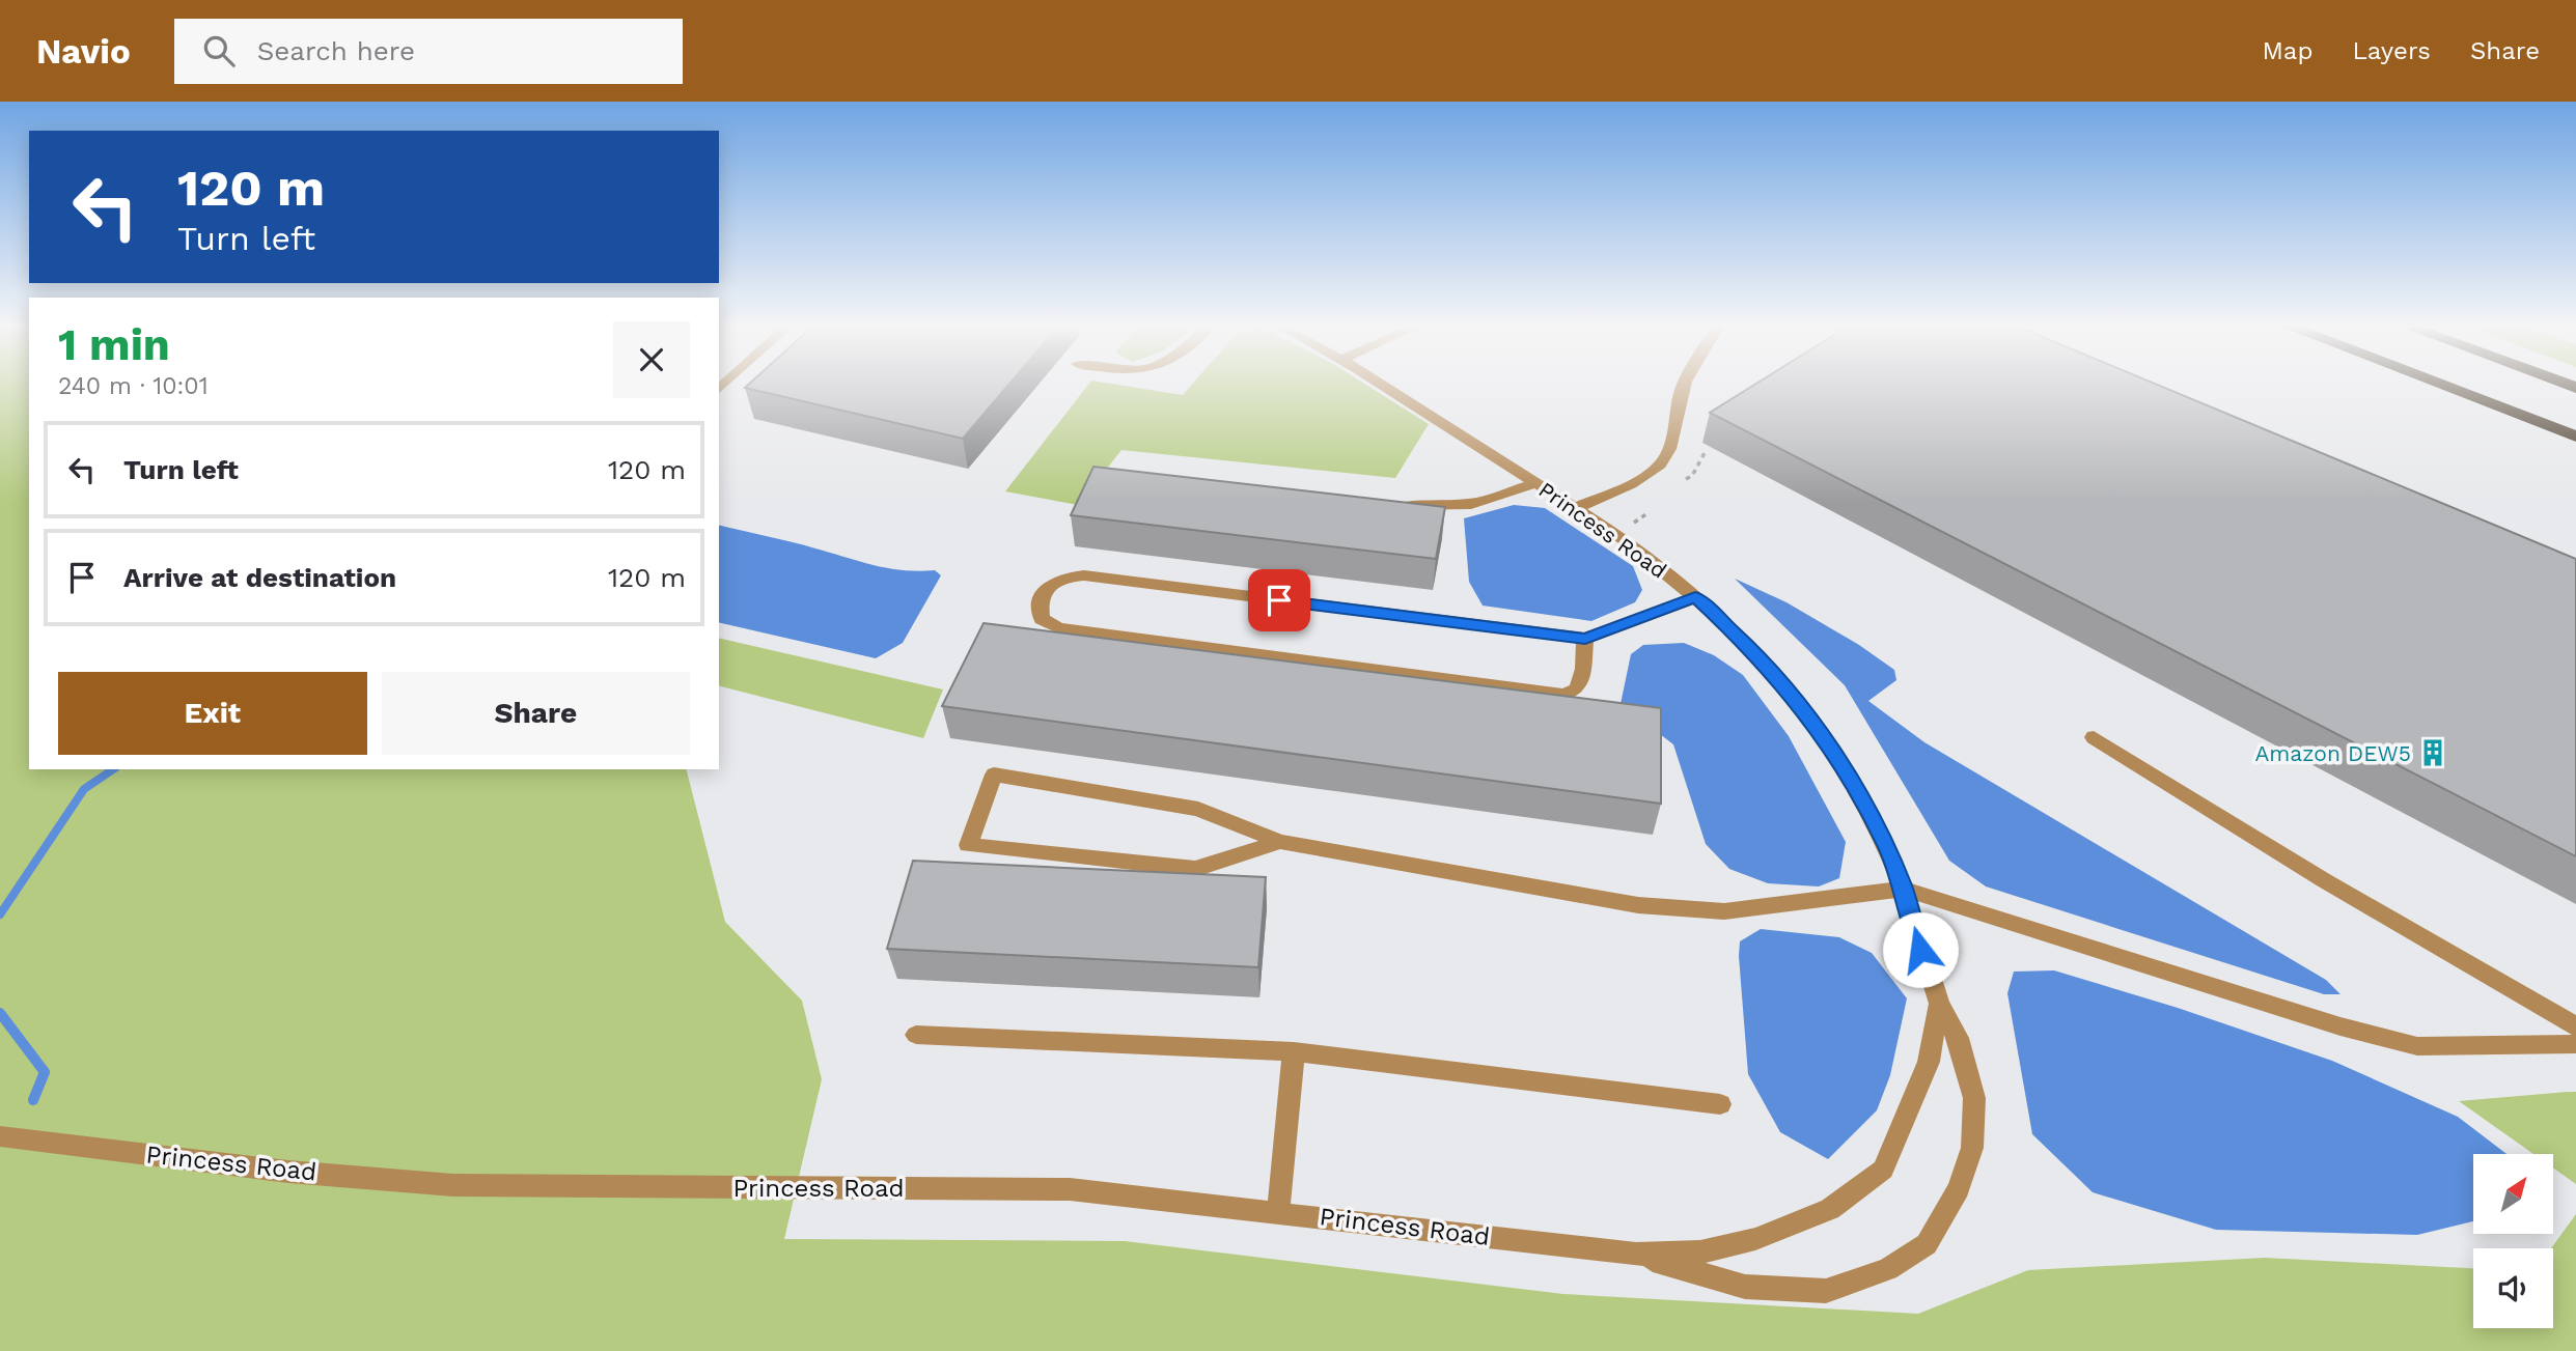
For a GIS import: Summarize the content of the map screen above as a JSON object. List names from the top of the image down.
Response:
{
  "streets": {
    "street": ["Princess Road"]
  },
  "places": {
    "building": ["Amazon DEW5"]
  },
  "north": "top right",
  "page": {
    "header": "Navio",
    "search": "Search here",
    "nav": ["Map", "Layers", "Share"],
    "turn": ["120 m", "Turn left"],
    "heading": ["1 min", "240 m · 10:01"],
    "list": [
      {
        "name": "Turn left",
        "value": "120 m"
      },
      {
        "name": "Arrive at destination",
        "value": "120 m"
      }
    ],
    "buttons": ["Exit", "Share"]
  }
}
